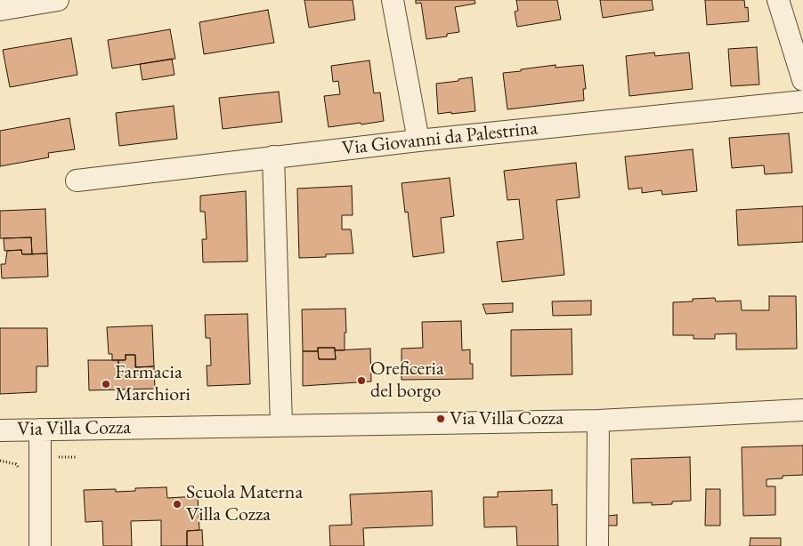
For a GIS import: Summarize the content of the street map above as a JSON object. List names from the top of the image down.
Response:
{
  "streets": {
    "street": ["Via Giovanni da Palestrina", "Via Villa Cozza"]
  },
  "places": [
    "Oreficeria del borgo",
    "Farmacia Marchiori",
    "Via Villa Cozza",
    "Scuola Materna Villa Cozza"
  ]
}
